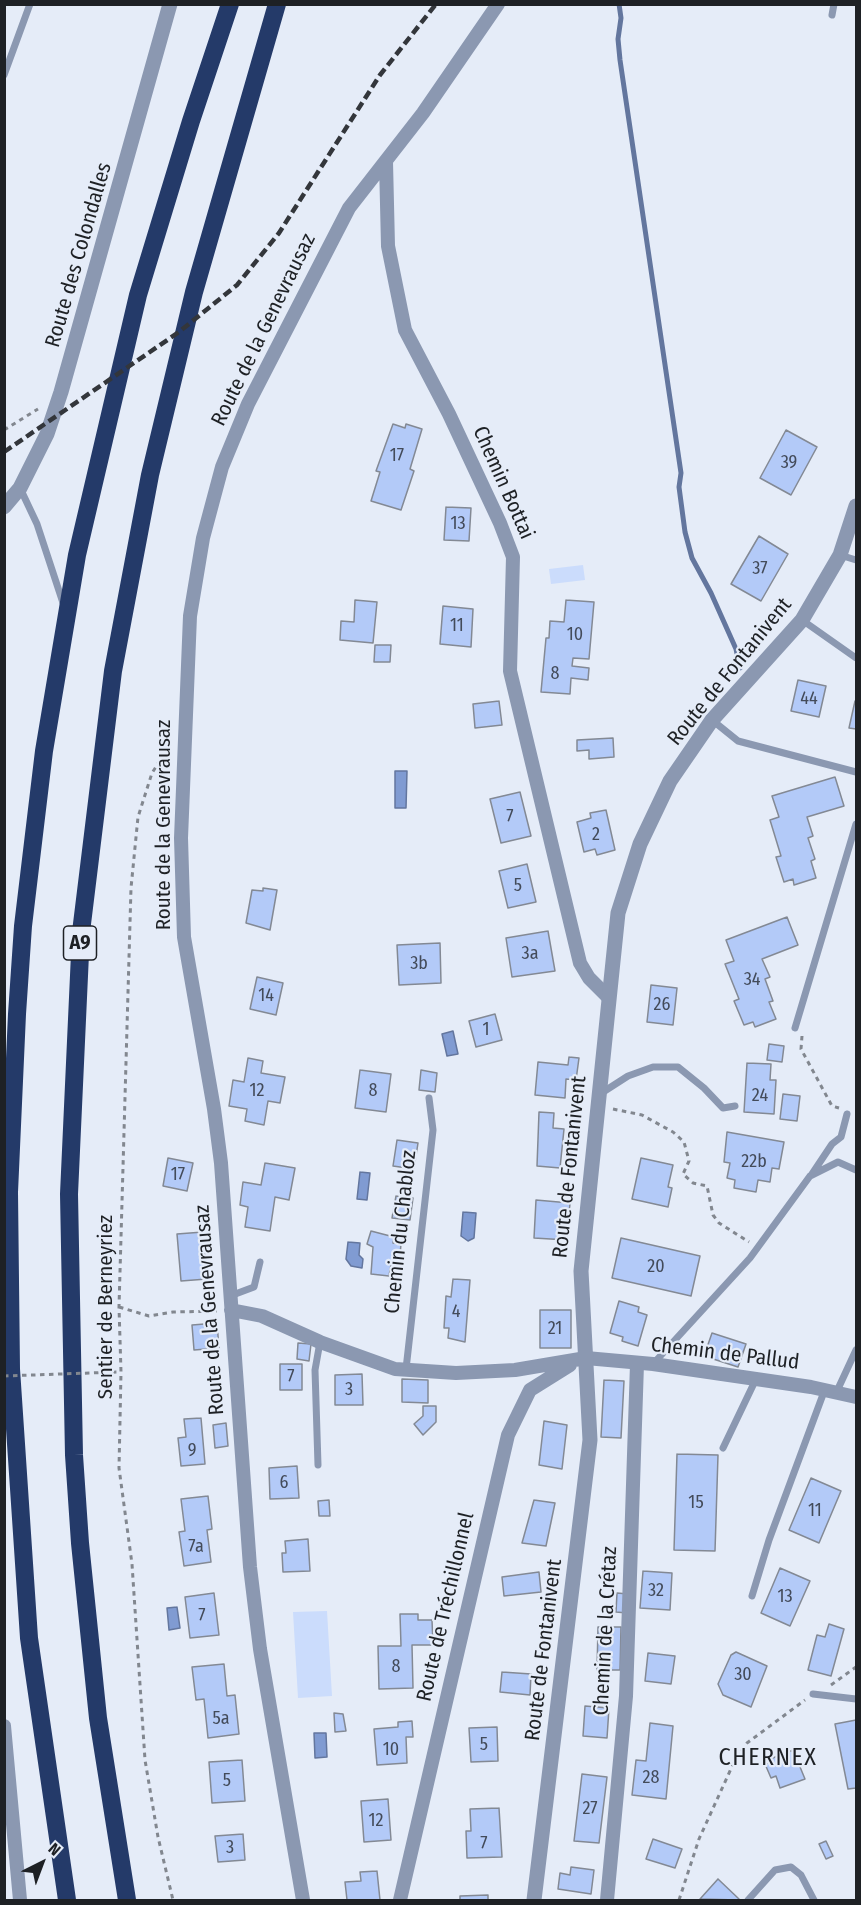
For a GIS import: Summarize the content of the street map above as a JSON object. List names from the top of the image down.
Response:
{
  "streets": {
    "highway": ["A9"],
    "street": [
      "Route des Colondalles",
      "Route de la Genevrausaz",
      "Chemin Bottai",
      "Route de Fontanivent",
      "Chemin de Pallud",
      "Route de Tréchillonnel",
      "Chemin de la Crétaz"
    ],
    "lane": ["Chemin du Chabloz"],
    "path": ["Sentier de Berneyriez"]
  },
  "crossings": [
    ["Route de la Genevrausaz", "Chemin Bottai"],
    ["Route de la Genevrausaz", "Sentier de Berneyriez"],
    ["Chemin Bottai", "Route de Fontanivent"],
    ["Route de Fontanivent", "Chemin de Pallud"],
    ["Route de Fontanivent", "Route de Tréchillonnel"],
    ["Chemin de Pallud", "Route de Tréchillonnel"],
    ["Chemin de Pallud", "Chemin de la Crétaz"]
  ],
  "districts": ["CHERNEX"],
  "house_numbers": [
    "17",
    "39",
    "13",
    "37",
    "11",
    "10",
    "8",
    "44",
    "7",
    "2",
    "5",
    "3a",
    "3b",
    "34",
    "14",
    "26",
    "1",
    "12",
    "8",
    "24",
    "22b",
    "17",
    "20",
    "4",
    "21",
    "7",
    "3",
    "9",
    "6",
    "15",
    "11",
    "7a",
    "32",
    "13",
    "7",
    "8",
    "30",
    "5a",
    "5",
    "10",
    "28",
    "5",
    "27",
    "12",
    "7",
    "3"
  ],
  "north": "top right"
}
